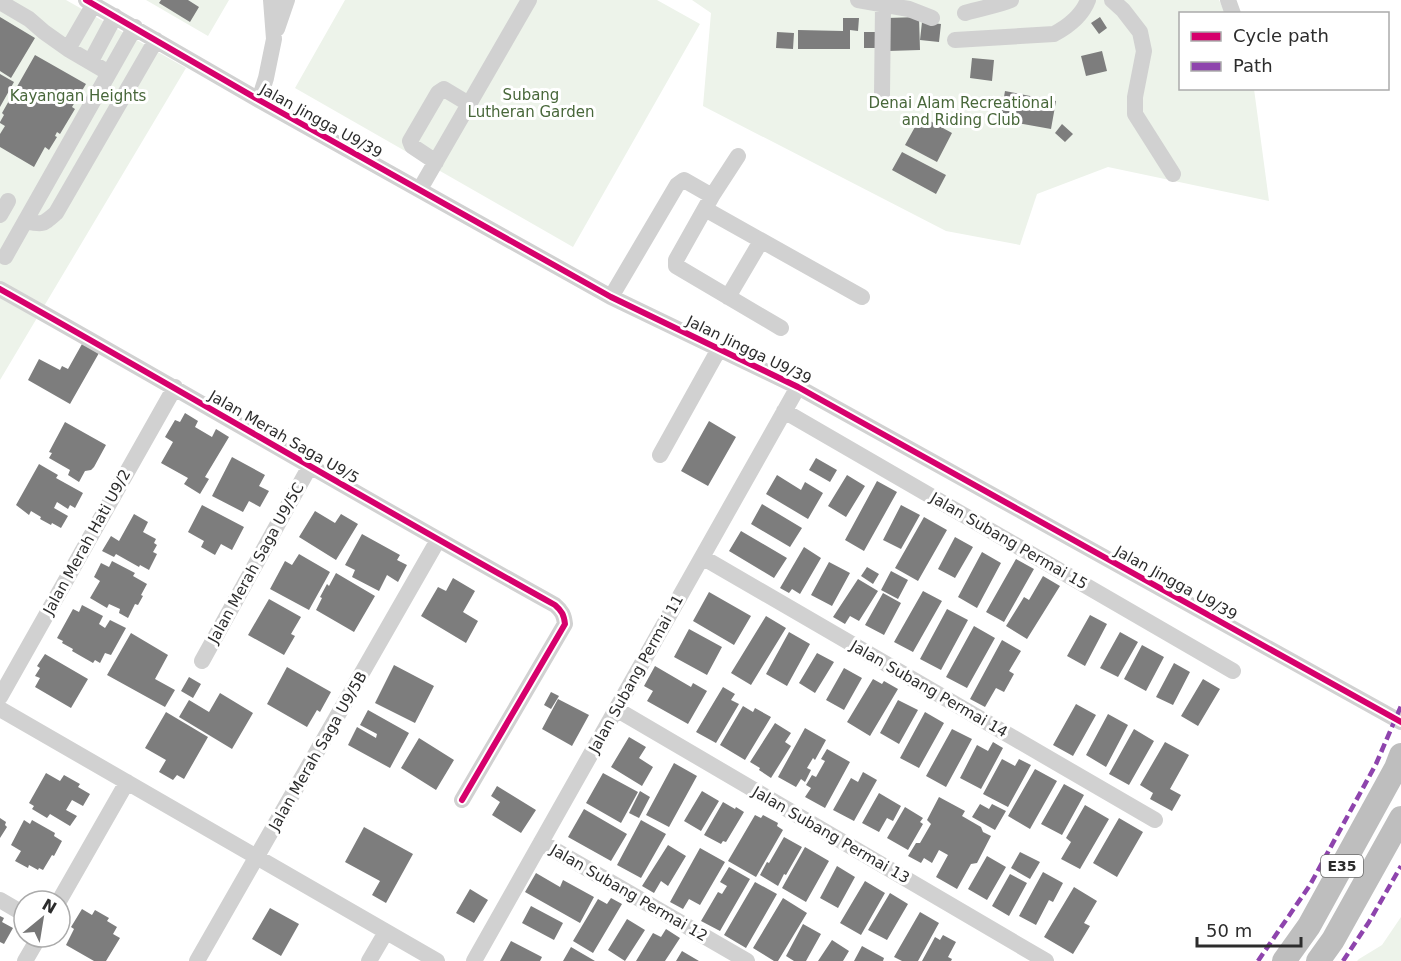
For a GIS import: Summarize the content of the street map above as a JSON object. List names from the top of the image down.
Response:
{
  "streets": {
    "highway": ["E35"],
    "street": [
      "Jalan Jingga U9/39",
      "Jalan Merah Saga U9/5",
      "Jalan Subang Permai 15",
      "Jalan Merah Hati U9/2",
      "Jalan Merah Saga U9/5C",
      "Jalan Subang Permai 11",
      "Jalan Subang Permai 14",
      "Jalan Merah Saga U9/5B",
      "Jalan Subang Permai 13",
      "Jalan Subang Permai 12"
    ]
  },
  "crossings": [
    ["Jalan Jingga U9/39", "Jalan Subang Permai 11"],
    ["Jalan Merah Saga U9/5", "Jalan Merah Hati U9/2"],
    ["Jalan Merah Saga U9/5", "Jalan Merah Saga U9/5C"],
    ["Jalan Merah Saga U9/5", "Jalan Merah Saga U9/5B"],
    ["Jalan Subang Permai 15", "Jalan Subang Permai 11"],
    ["Jalan Subang Permai 11", "Jalan Subang Permai 14"],
    ["Jalan Subang Permai 11", "Jalan Subang Permai 13"],
    ["Jalan Subang Permai 11", "Jalan Subang Permai 12"]
  ],
  "parks": ["Subang Lutheran Garden", "Kayangan Heights", "Denai Alam Recreational and Riding Club"],
  "legend": ["Cycle path", "Path"],
  "scale_bar": "50 m",
  "north": "top right"
}
